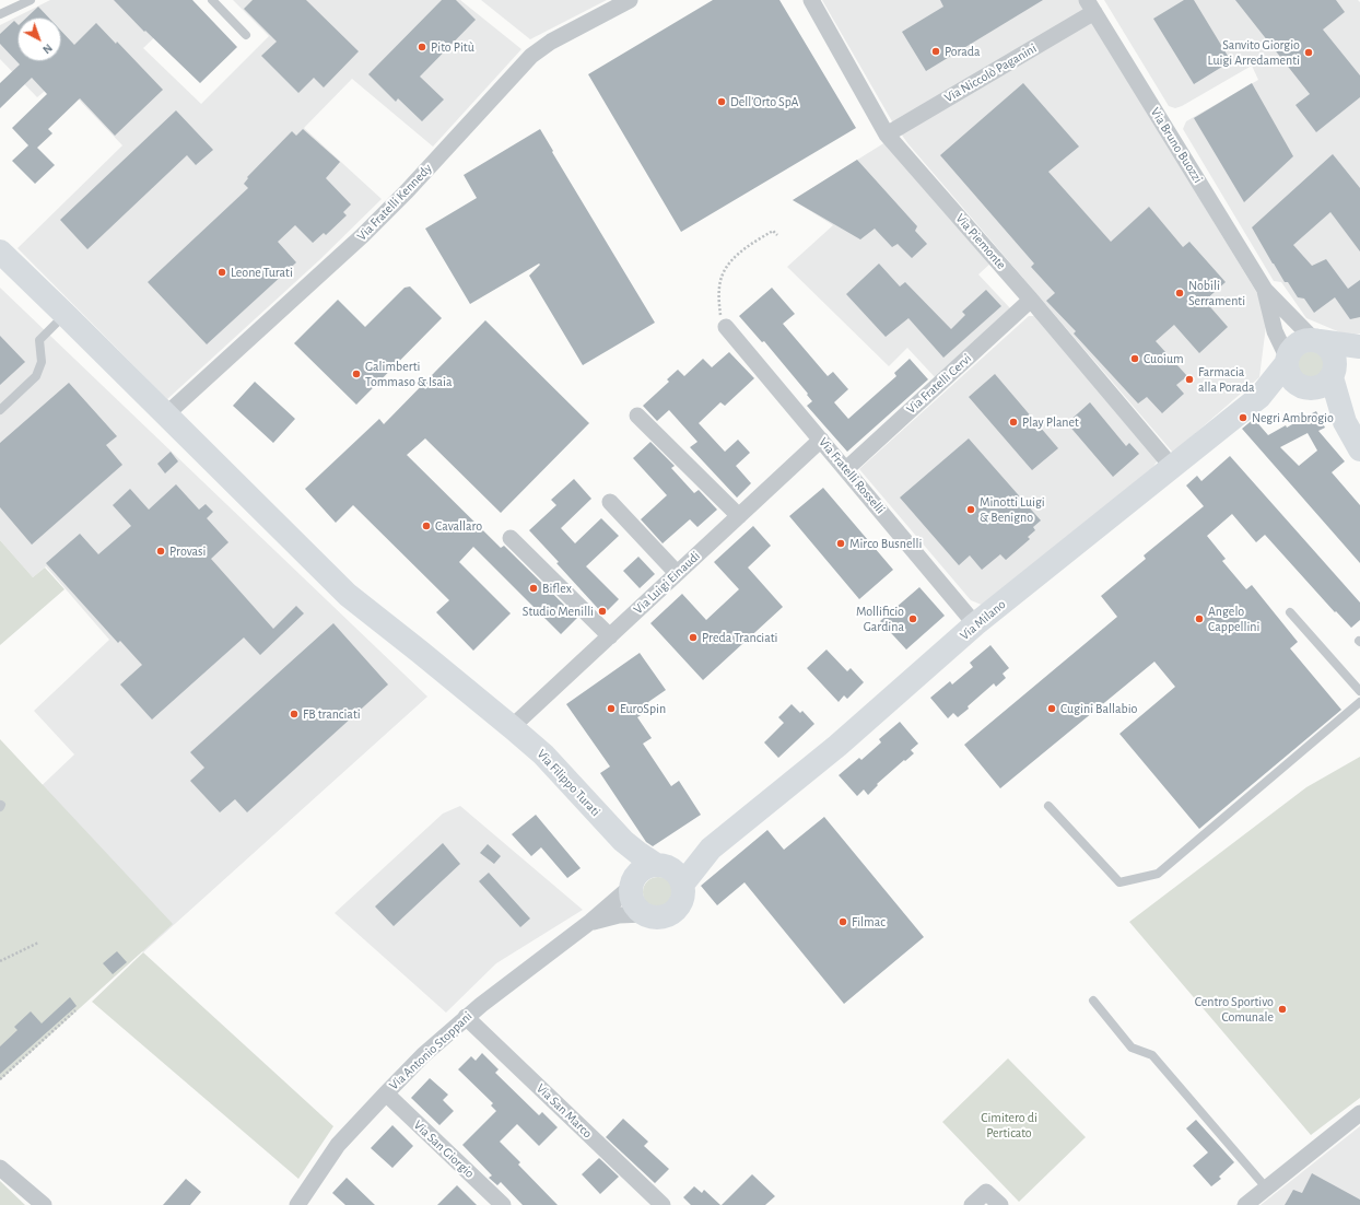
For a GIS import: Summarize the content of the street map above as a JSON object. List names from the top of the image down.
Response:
{
  "streets": {
    "street": [
      "Via Niccolò Paganini",
      "Via Bruno Buozzi",
      "Via Fratelli Kennedy",
      "Via Piemonte",
      "Via Fratelli Cervi",
      "Via Fratelli Rosselli",
      "Via Luigi Einaudi",
      "Via Milano",
      "Via Filippo Turati",
      "Via Antonio Stoppani",
      "Via San Marco",
      "Via San Giorgio"
    ]
  },
  "crossings": [
    ["Via Niccolò Paganini", "Via Bruno Buozzi"],
    ["Via Niccolò Paganini", "Via Piemonte"],
    ["Via Bruno Buozzi", "Via Milano"],
    ["Via Fratelli Kennedy", "Via Filippo Turati"],
    ["Via Piemonte", "Via Fratelli Cervi"],
    ["Via Piemonte", "Via Milano"],
    ["Via Fratelli Cervi", "Via Fratelli Rosselli"],
    ["Via Fratelli Rosselli", "Via Luigi Einaudi"],
    ["Via Fratelli Rosselli", "Via Milano"],
    ["Via Luigi Einaudi", "Via Filippo Turati"],
    ["Via Milano", "Via Filippo Turati"],
    ["Via Milano", "Via Antonio Stoppani"],
    ["Via Filippo Turati", "Via Antonio Stoppani"],
    ["Via Antonio Stoppani", "Via San Marco"],
    ["Via Antonio Stoppani", "Via San Giorgio"]
  ],
  "parks": ["Cimitero di Perticato"],
  "places": [
    "Pito Pitù",
    "Porada",
    "Sanvito Giorgio Luigi Arredamenti",
    "Dell'Orto SpA",
    "Leone Turati",
    "Nobili Serramenti",
    "Cuoium",
    "Galimberti Tommaso & Isaia",
    "Farmacia alla Porada",
    "Negri Ambrogio",
    "Play Planet",
    "Minotti Luigi & Benigno",
    "Cavallaro",
    "Mirco Busnelli",
    "Provasi",
    "Biflex",
    "Studio Menilli",
    "Mollificio Gardina",
    "Angelo Cappellini",
    "Preda Tranciati",
    "EuroSpin",
    "Cugini Ballabio",
    "FB tranciati",
    "Filmac",
    "Centro Sportivo Comunale"
  ],
  "north": "bottom right"
}
